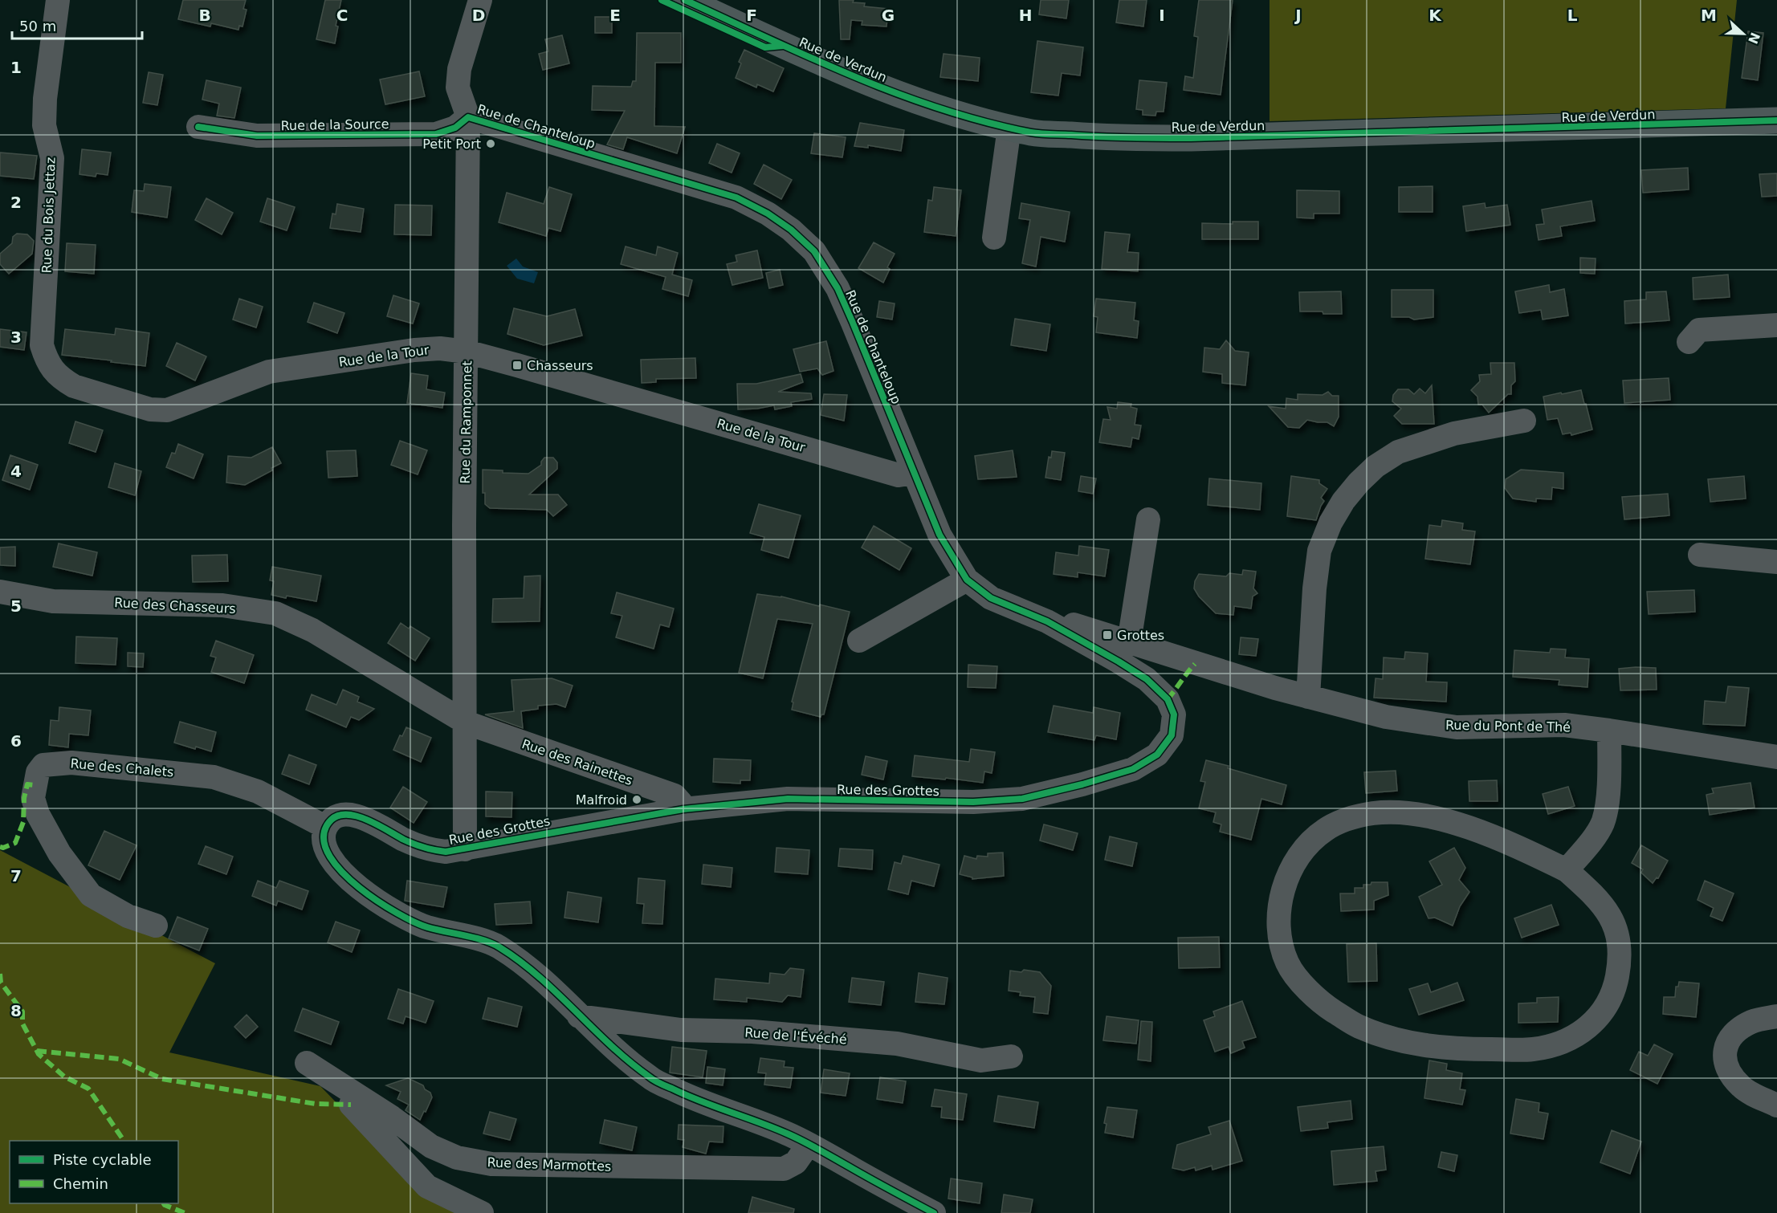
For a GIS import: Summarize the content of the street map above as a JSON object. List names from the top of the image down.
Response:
{
  "streets": {
    "main road": ["Rue de Verdun"],
    "street": [
      "Rue de la Source",
      "Rue de Chanteloup",
      "Rue du Bois Jettaz",
      "Rue de la Tour",
      "Rue du Ramponnet",
      "Rue des Chasseurs",
      "Rue du Pont de Thé",
      "Rue des Rainettes",
      "Rue des Chalets",
      "Rue des Grottes",
      "Rue de l'Évéché",
      "Rue des Marmottes"
    ]
  },
  "crossings": [
    ["Rue de la Source", "Rue de Chanteloup"],
    ["Rue de la Source", "Rue du Ramponnet"],
    ["Rue de Chanteloup", "Rue de la Tour"],
    ["Rue de Chanteloup", "Rue du Ramponnet"],
    ["Rue de Chanteloup", "Rue du Pont de Thé"],
    ["Rue de Chanteloup", "Rue des Grottes"],
    ["Rue du Bois Jettaz", "Rue de la Tour"],
    ["Rue de la Tour", "Rue du Ramponnet"],
    ["Rue du Ramponnet", "Rue des Chasseurs"],
    ["Rue du Ramponnet", "Rue des Rainettes"],
    ["Rue du Ramponnet", "Rue des Grottes"],
    ["Rue des Chasseurs", "Rue des Rainettes"],
    ["Rue du Pont de Thé", "Rue des Grottes"],
    ["Rue des Rainettes", "Rue des Grottes"],
    ["Rue des Chalets", "Rue des Grottes"]
  ],
  "places": {
    "other": ["Petit Port", "Malfroid"],
    "transit": ["Chasseurs", "Grottes"]
  },
  "legend": ["Piste cyclable", "Chemin"],
  "scale_bar": "50 m",
  "north": "right",
  "grid": {
    "columns": [
      "B",
      "C",
      "D",
      "E",
      "F",
      "G",
      "H",
      "I",
      "J",
      "K",
      "L",
      "M"
    ],
    "rows": [
      "1",
      "2",
      "3",
      "4",
      "5",
      "6",
      "7",
      "8"
    ]
  }
}
